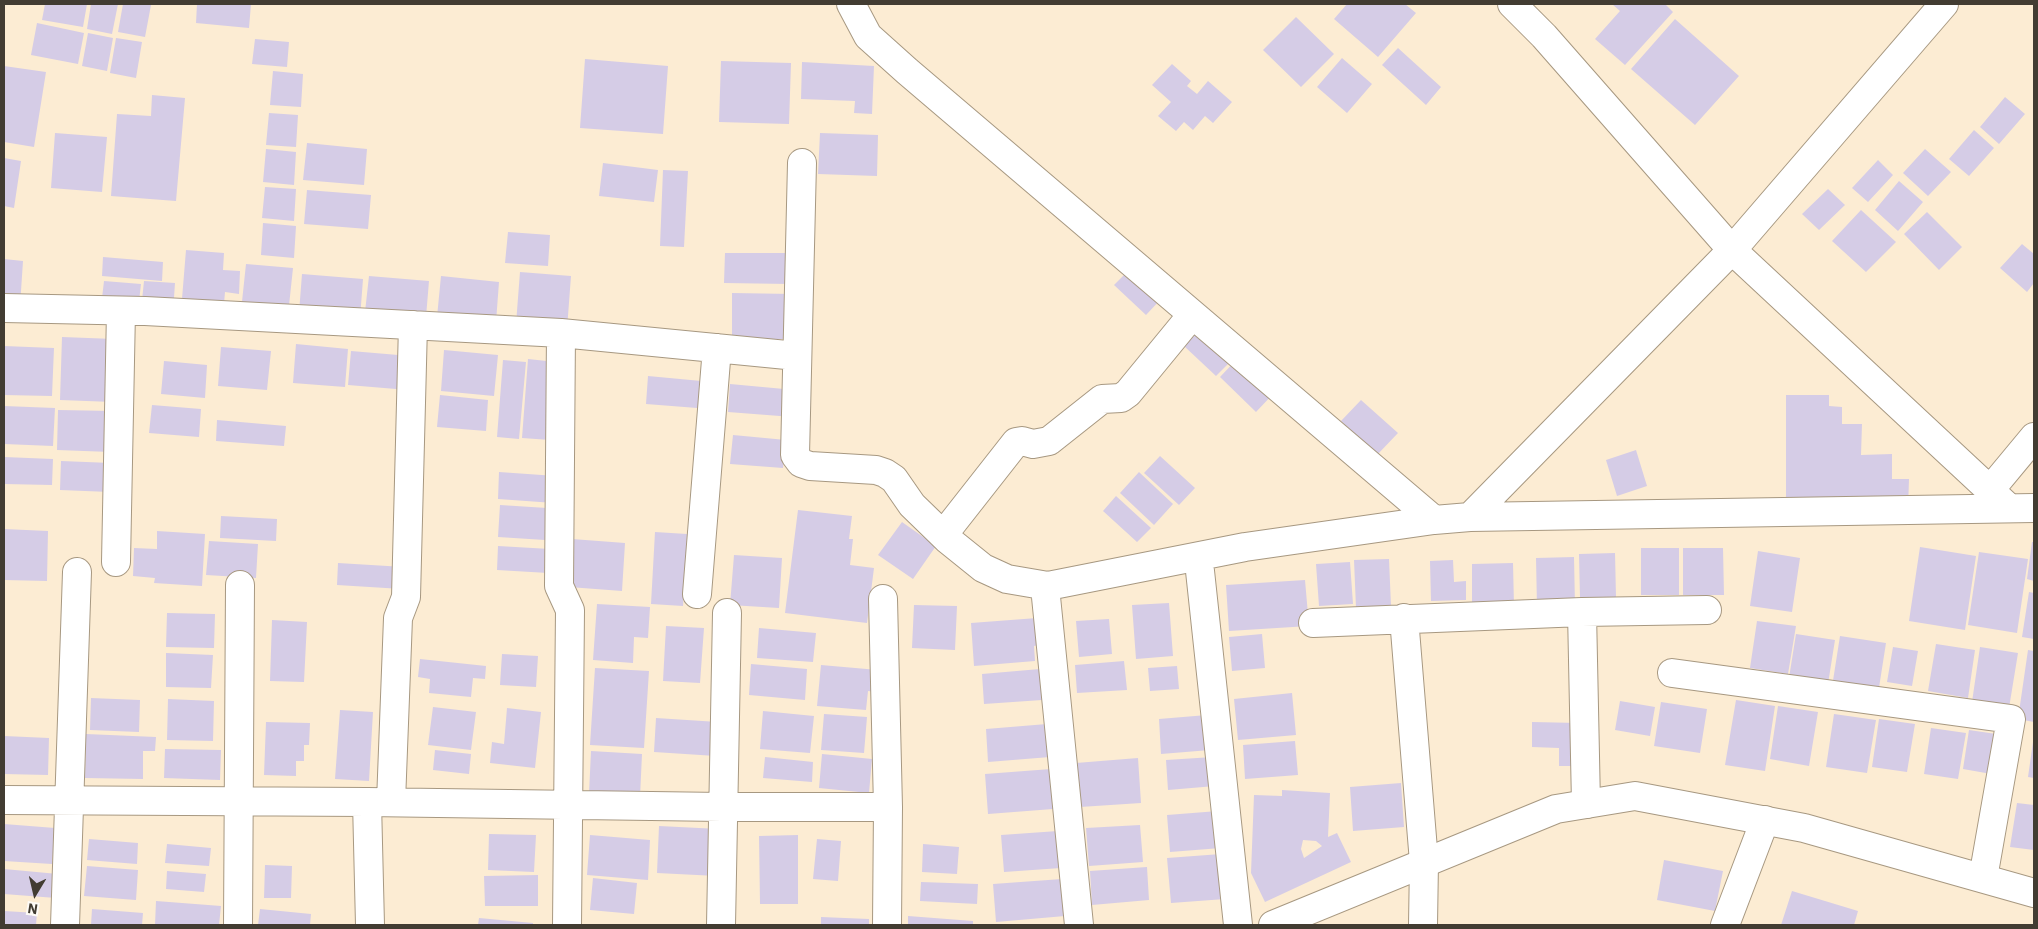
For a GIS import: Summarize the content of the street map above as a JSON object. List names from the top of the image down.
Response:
{
  "north": "bottom"
}
